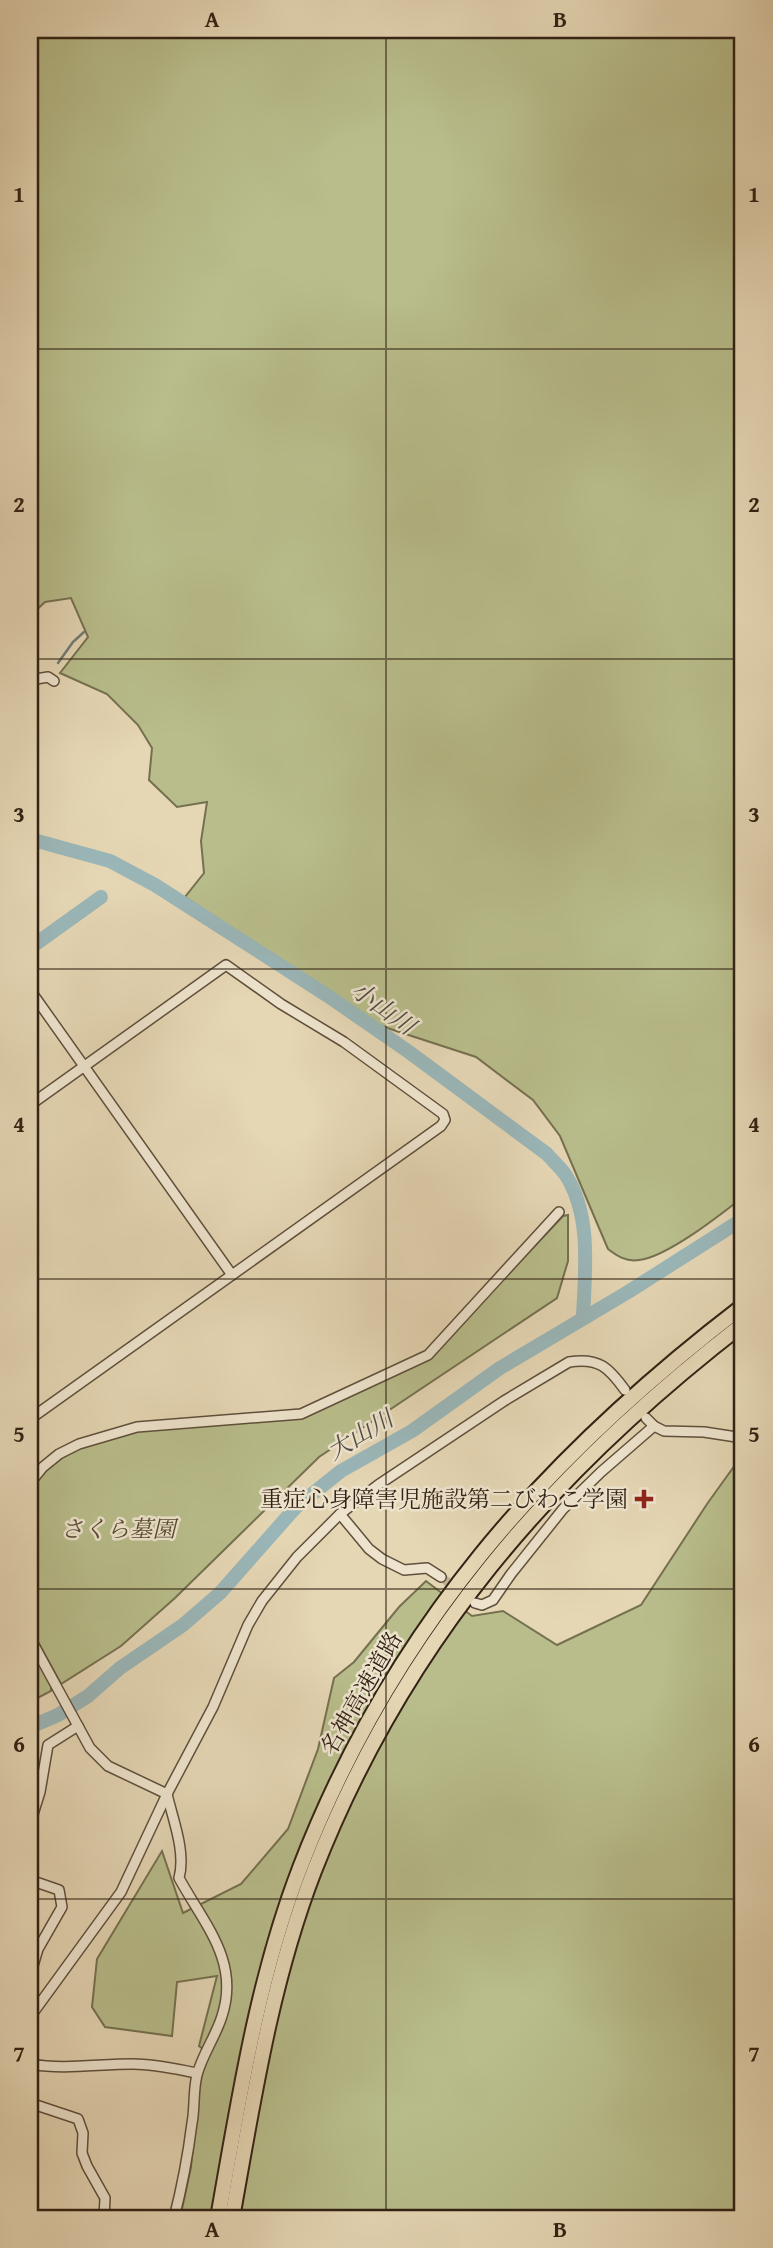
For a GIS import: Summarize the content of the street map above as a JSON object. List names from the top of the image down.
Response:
{
  "streets": {
    "highway": ["名神高速道路"]
  },
  "water": ["小山川", "大山川"],
  "parks": ["さくら墓園"],
  "places": {
    "health": ["重症心身障害児施設第二びわこ学園"]
  },
  "grid": {
    "columns": ["A", "B"],
    "rows": [
      "1",
      "2",
      "3",
      "4",
      "5",
      "6",
      "7"
    ]
  }
}
